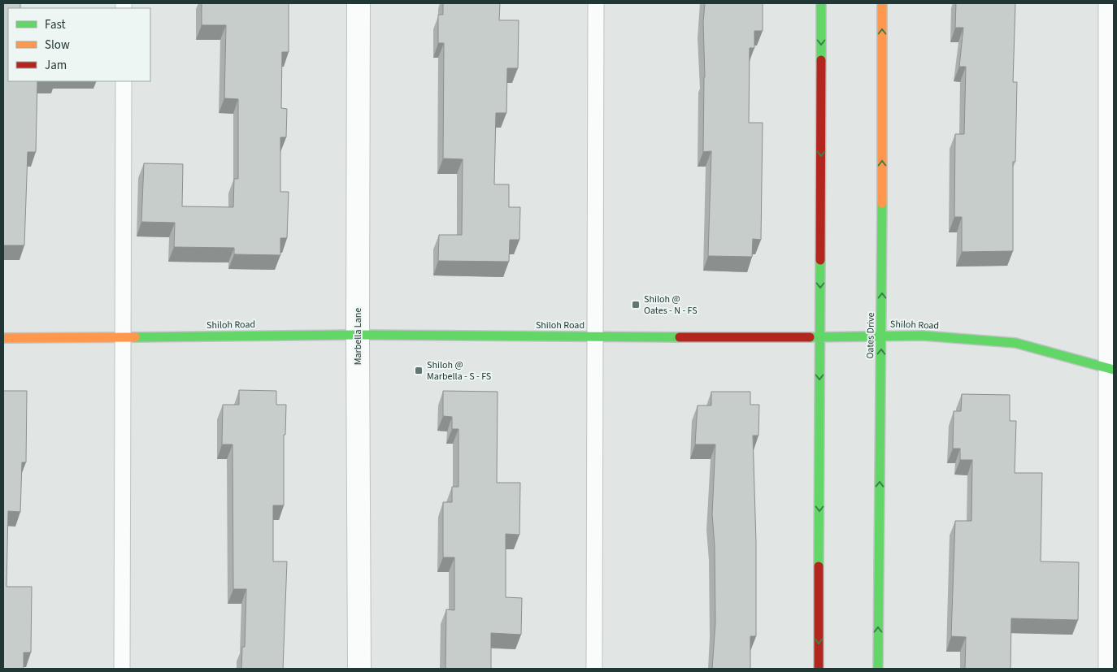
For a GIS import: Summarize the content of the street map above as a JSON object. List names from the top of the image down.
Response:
{
  "streets": {
    "main road": ["Shiloh Road", "Oates Drive"],
    "street": ["Marbella Lane"]
  },
  "crossings": [
    ["Shiloh Road", "Oates Drive"],
    ["Shiloh Road", "Marbella Lane"]
  ],
  "places": {
    "transit": ["Shiloh @ Oates - N - FS", "Shiloh @ Marbella - S - FS"]
  },
  "legend": ["Fast", "Slow", "Jam"]
}
